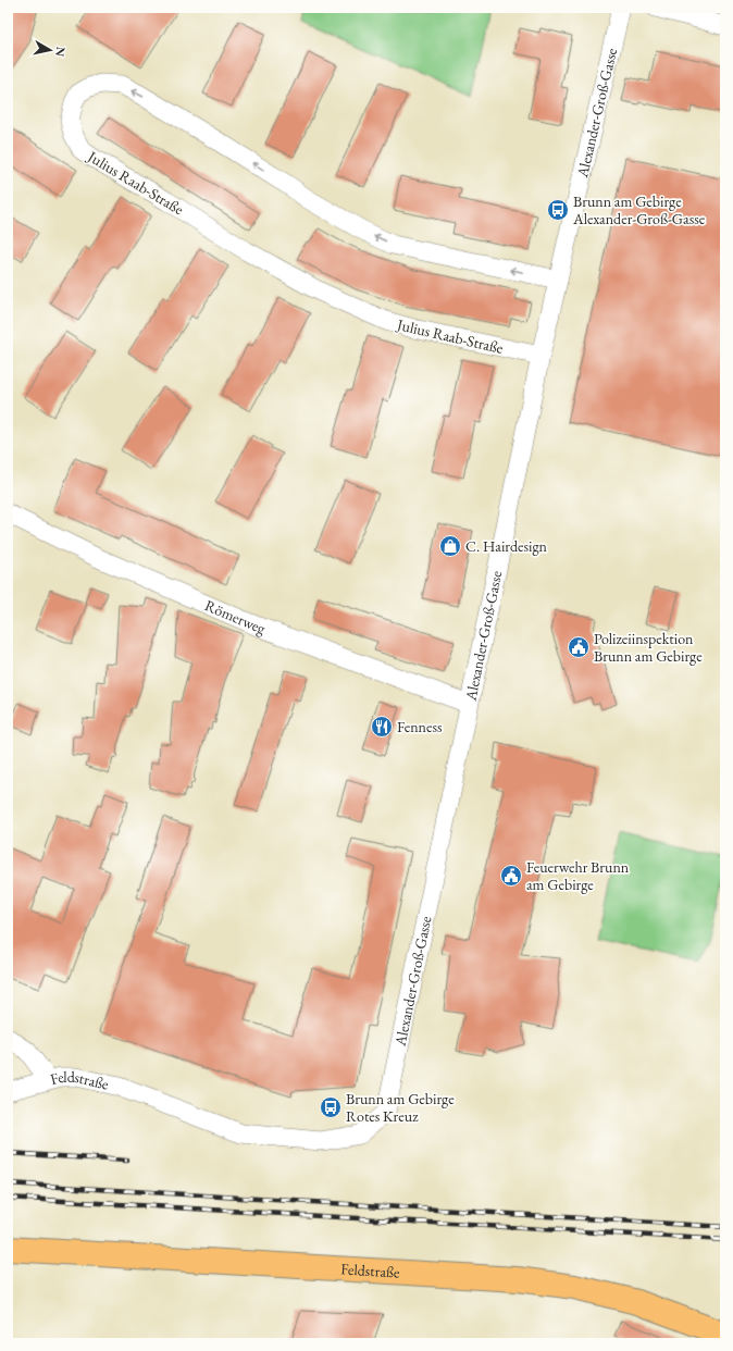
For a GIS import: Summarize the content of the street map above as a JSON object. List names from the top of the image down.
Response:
{
  "streets": {
    "main road": ["Feldstraße"],
    "street": ["Alexander-Groß-Gasse", "Julius Raab-Straße", "Römerweg"]
  },
  "crossings": [
    ["Alexander-Groß-Gasse", "Julius Raab-Straße"],
    ["Alexander-Groß-Gasse", "Römerweg"],
    ["Alexander-Groß-Gasse", "Feldstraße"]
  ],
  "places": {
    "bus stop": ["Brunn am Gebirge Alexander-Groß-Gasse", "Brunn am Gebirge Rotes Kreuz"],
    "shop": ["C. Hairdesign"],
    "public building": ["Polizeiinspektion Brunn am Gebirge", "Feuerwehr Brunn am Gebirge"],
    "restaurant": ["Fenness"]
  },
  "north": "right"
}
